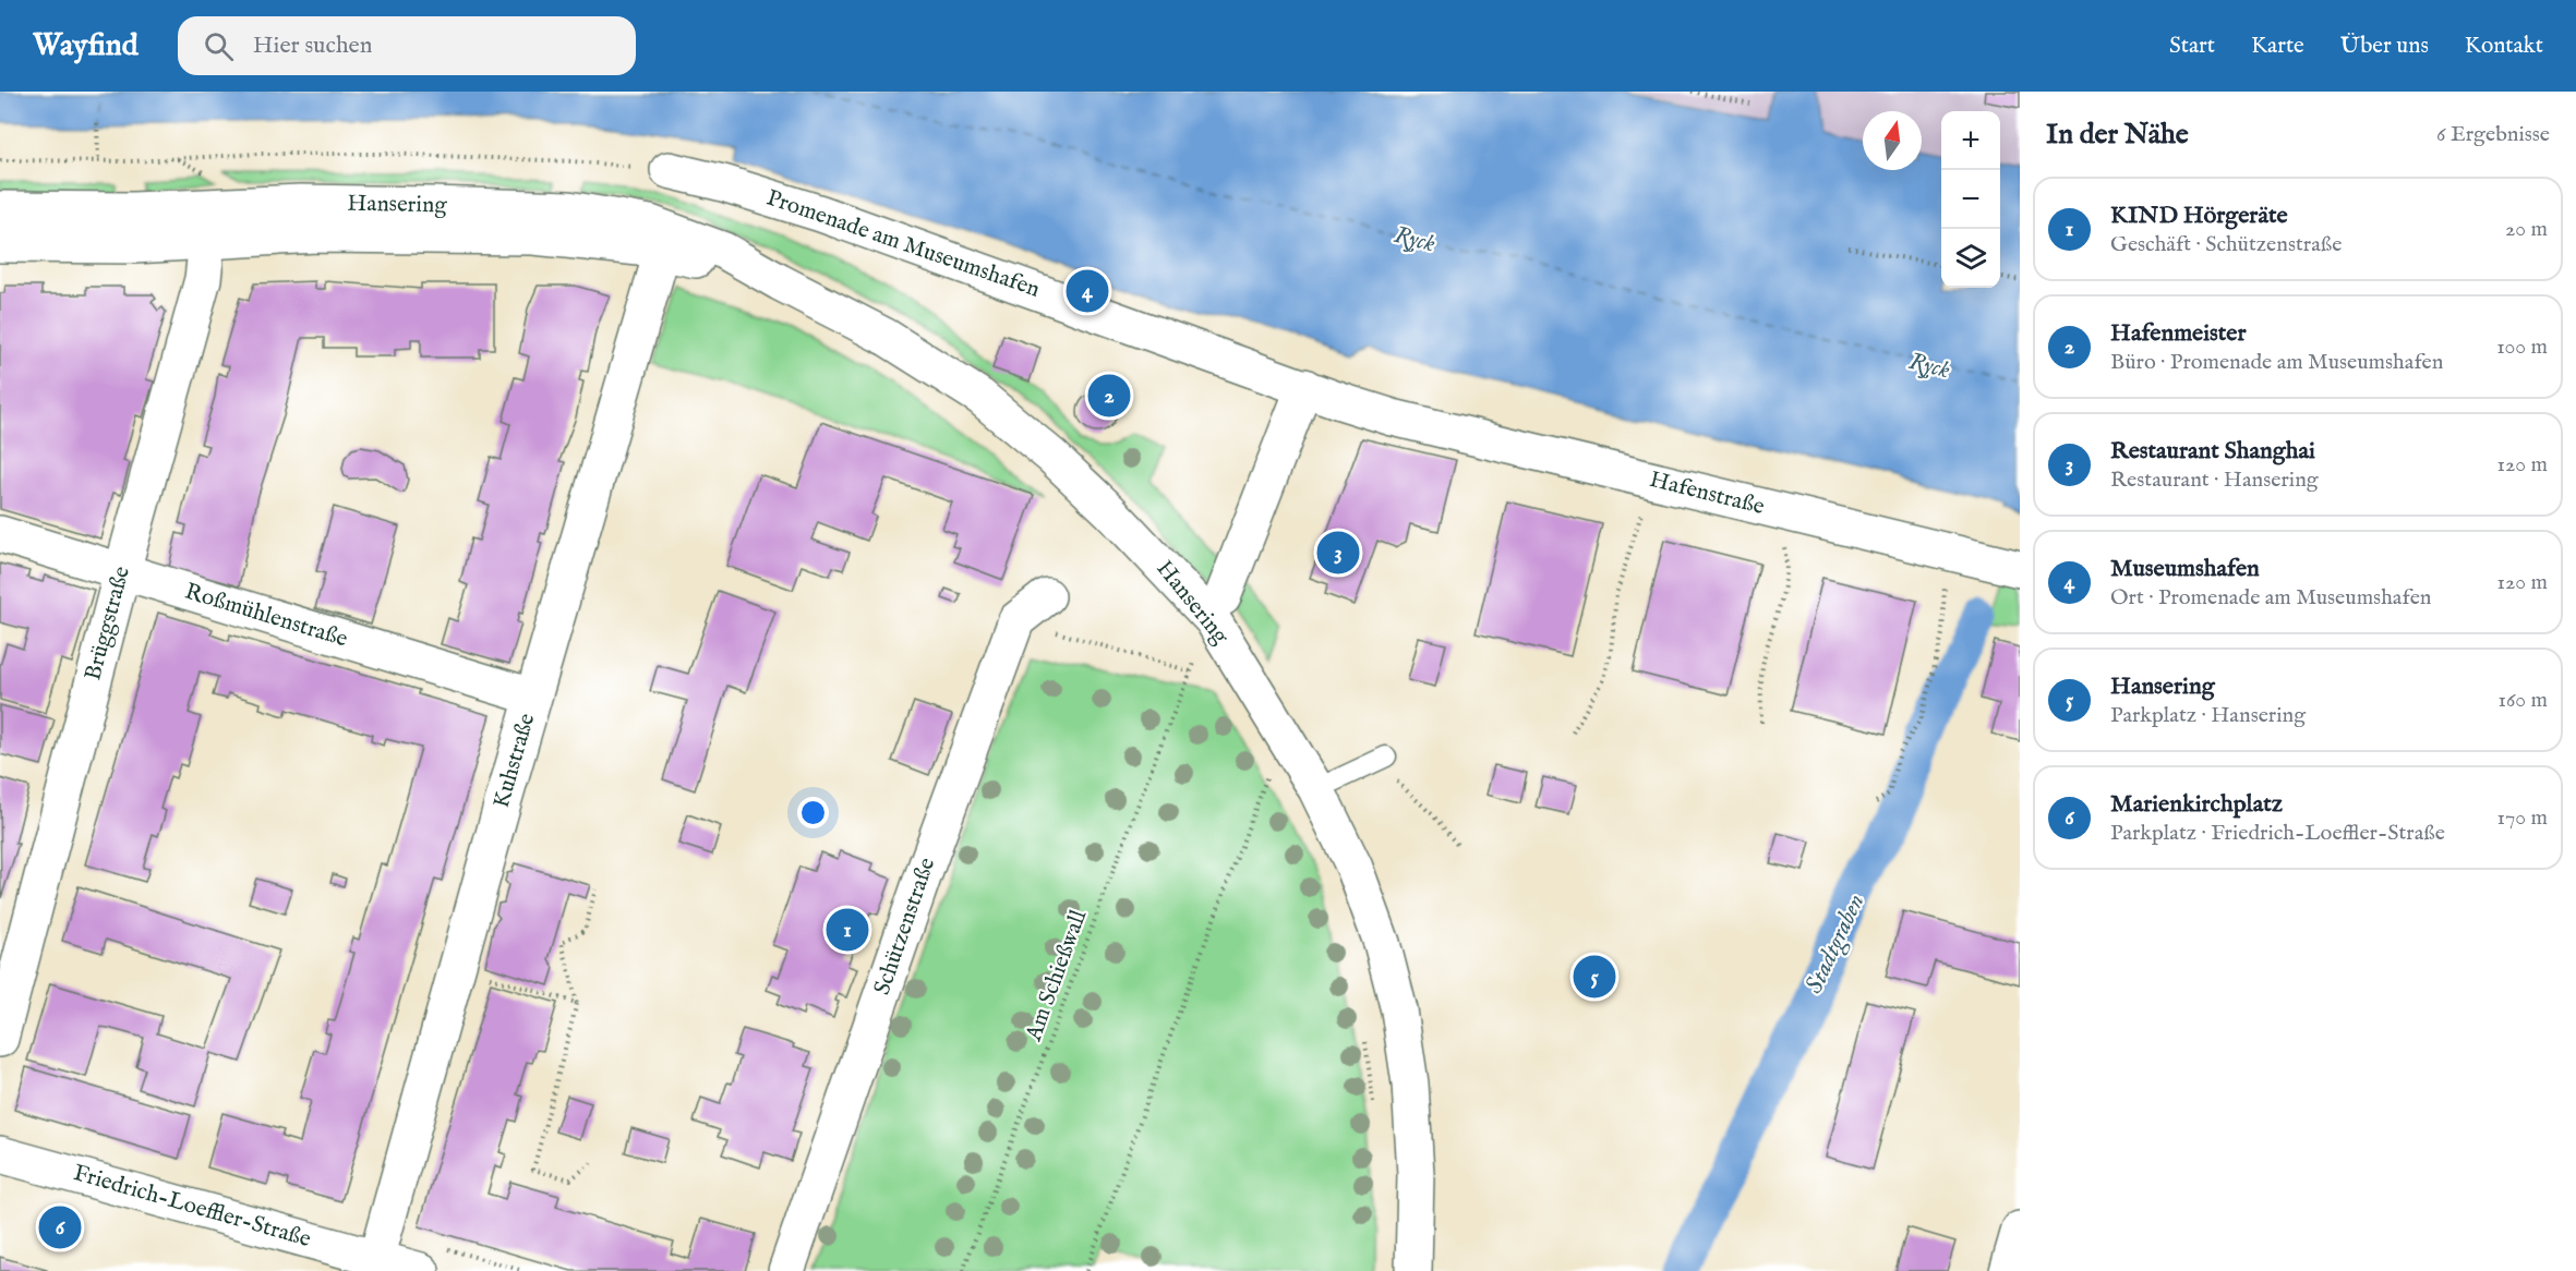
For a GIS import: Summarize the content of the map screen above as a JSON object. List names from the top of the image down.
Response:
{
  "streets": {
    "street": [
      "Hansering",
      "Promenade am Museumshafen",
      "Hafenstraße",
      "Roßmühlenstraße",
      "Brüggstraße",
      "Kuhstraße",
      "Schützenstraße",
      "Friedrich-Loeffler-Straße"
    ],
    "path": ["Am Schießwall"]
  },
  "crossings": [
    ["Hansering", "Brüggstraße"],
    ["Hansering", "Kuhstraße"],
    ["Promenade am Museumshafen", "Hafenstraße"],
    ["Roßmühlenstraße", "Brüggstraße"],
    ["Roßmühlenstraße", "Kuhstraße"],
    ["Kuhstraße", "Friedrich-Loeffler-Straße"]
  ],
  "water": ["Ryck", "Stadtgraben"],
  "north": "top",
  "page": {
    "header": "Wayfind",
    "search": "Hier suchen",
    "nav": [
      "Start",
      "Karte",
      "Über uns",
      "Kontakt"
    ],
    "heading": ["In der Nähe", "6 Ergebnisse"],
    "map_buttons": ["+", "−"],
    "list": [
      {
        "mark": "1",
        "name": "KIND Hörgeräte",
        "note": "Geschäft · Schützenstraße",
        "value": "20 m"
      },
      {
        "mark": "2",
        "name": "Hafenmeister",
        "note": "Büro · Promenade am Museumshafen",
        "value": "100 m"
      },
      {
        "mark": "3",
        "name": "Restaurant Shanghai",
        "note": "Restaurant · Hansering",
        "value": "120 m"
      },
      {
        "mark": "4",
        "name": "Museumshafen",
        "note": "Ort · Promenade am Museumshafen",
        "value": "120 m"
      },
      {
        "mark": "5",
        "name": "Hansering",
        "note": "Parkplatz · Hansering",
        "value": "160 m"
      },
      {
        "mark": "6",
        "name": "Marienkirchplatz",
        "note": "Parkplatz · Friedrich-Loeffler-Straße",
        "value": "170 m"
      }
    ],
    "pins": [
      "4",
      "2",
      "3",
      "1",
      "5",
      "6"
    ]
  }
}
